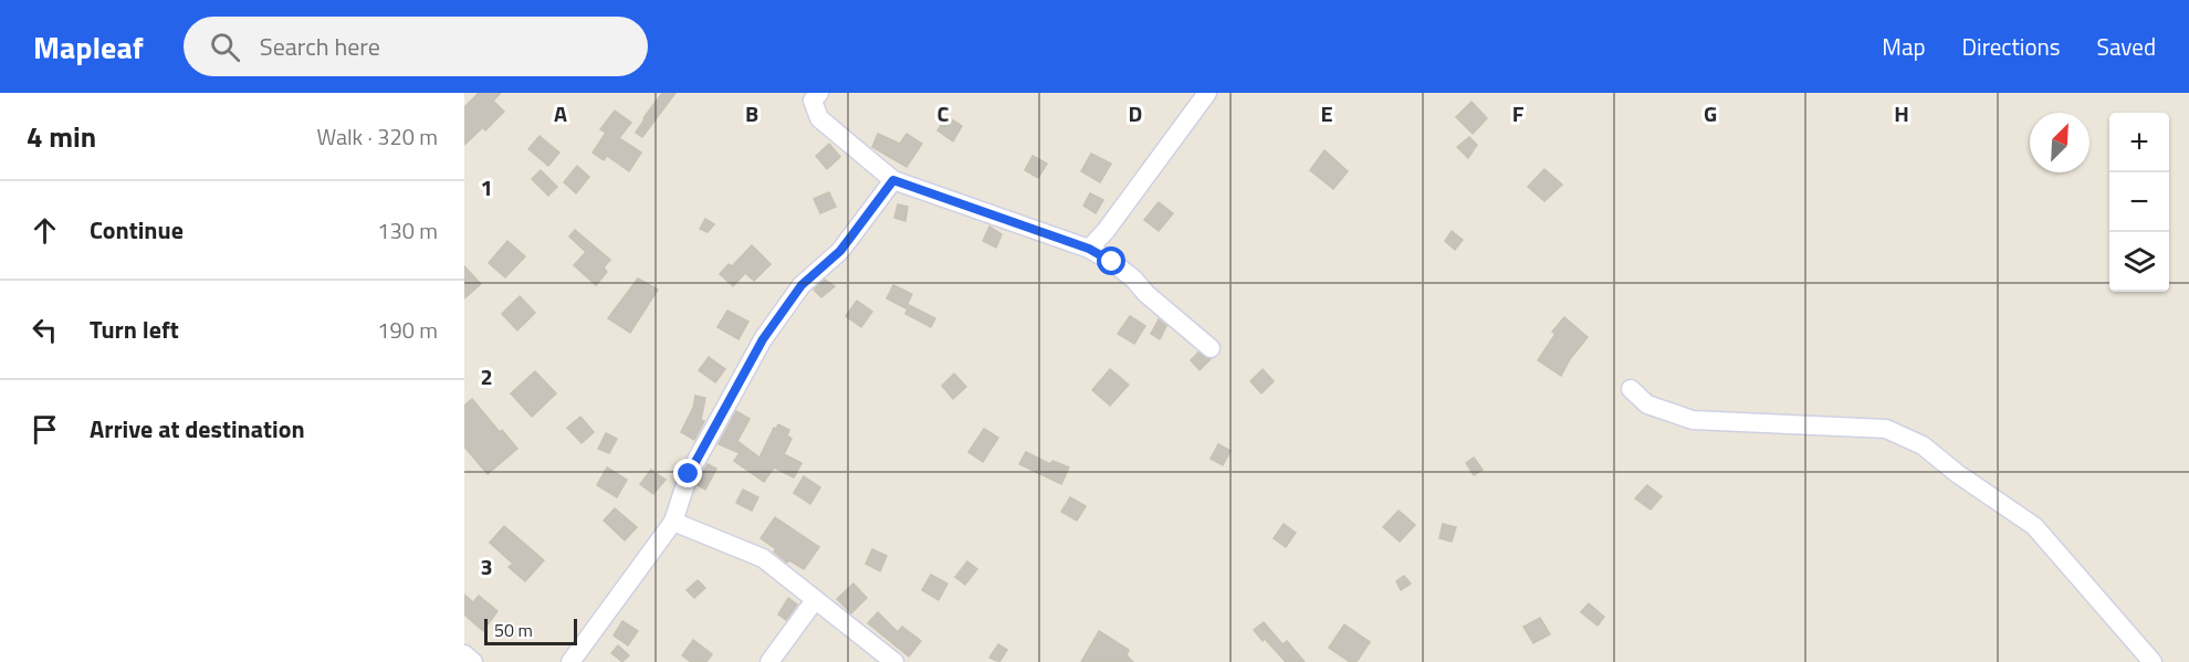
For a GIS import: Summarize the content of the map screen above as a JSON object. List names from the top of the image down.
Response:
{
  "scale_bar": "50 m",
  "north": "top right",
  "page": {
    "header": "Mapleaf",
    "search": "Search here",
    "nav": ["Map", "Directions", "Saved"],
    "heading": ["4 min", "Walk · 320 m"],
    "map_buttons": ["+", "−"],
    "list": [
      ["Continue", "130 m"],
      ["Turn left", "190 m"],
      "Arrive at destination"
    ],
    "scale": "50 m"
  },
  "grid": {
    "columns": [
      "A",
      "B",
      "C",
      "D",
      "E",
      "F",
      "G",
      "H"
    ],
    "rows": ["1", "2", "3"]
  }
}
